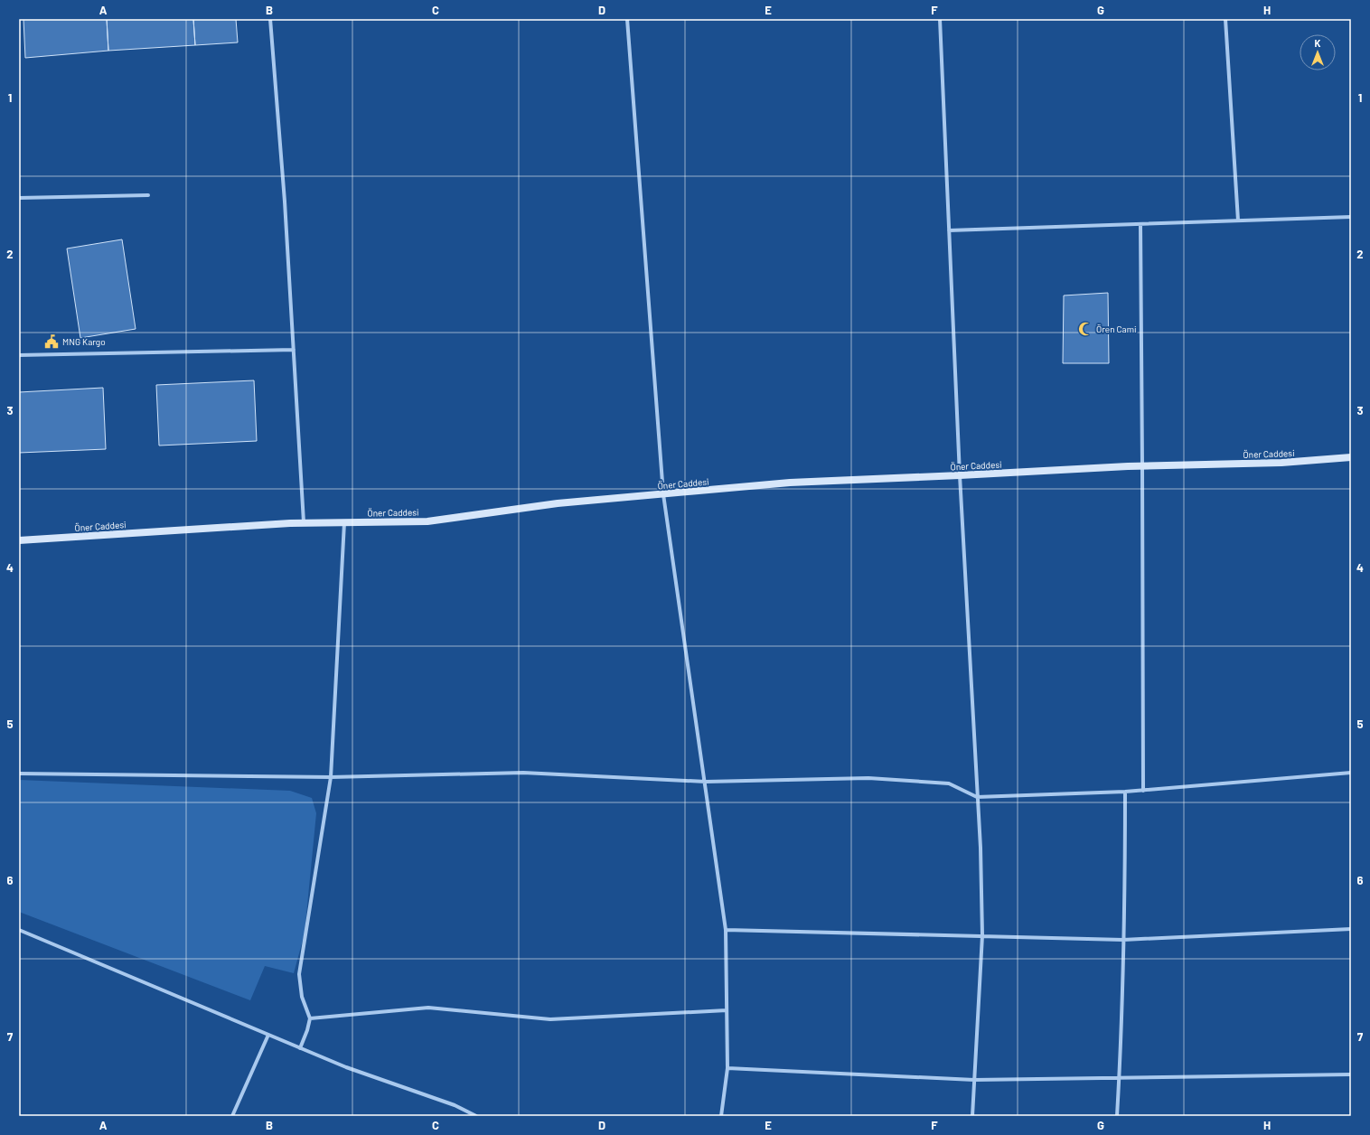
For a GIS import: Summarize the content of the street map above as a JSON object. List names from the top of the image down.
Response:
{
  "streets": {
    "street": ["Öner Caddesi"]
  },
  "places": {
    "mosque": ["Ören Cami"],
    "public building": ["MNG Kargo"]
  },
  "north": "top",
  "grid": {
    "columns": [
      "A",
      "B",
      "C",
      "D",
      "E",
      "F",
      "G",
      "H"
    ],
    "rows": [
      "1",
      "2",
      "3",
      "4",
      "5",
      "6",
      "7"
    ]
  }
}
